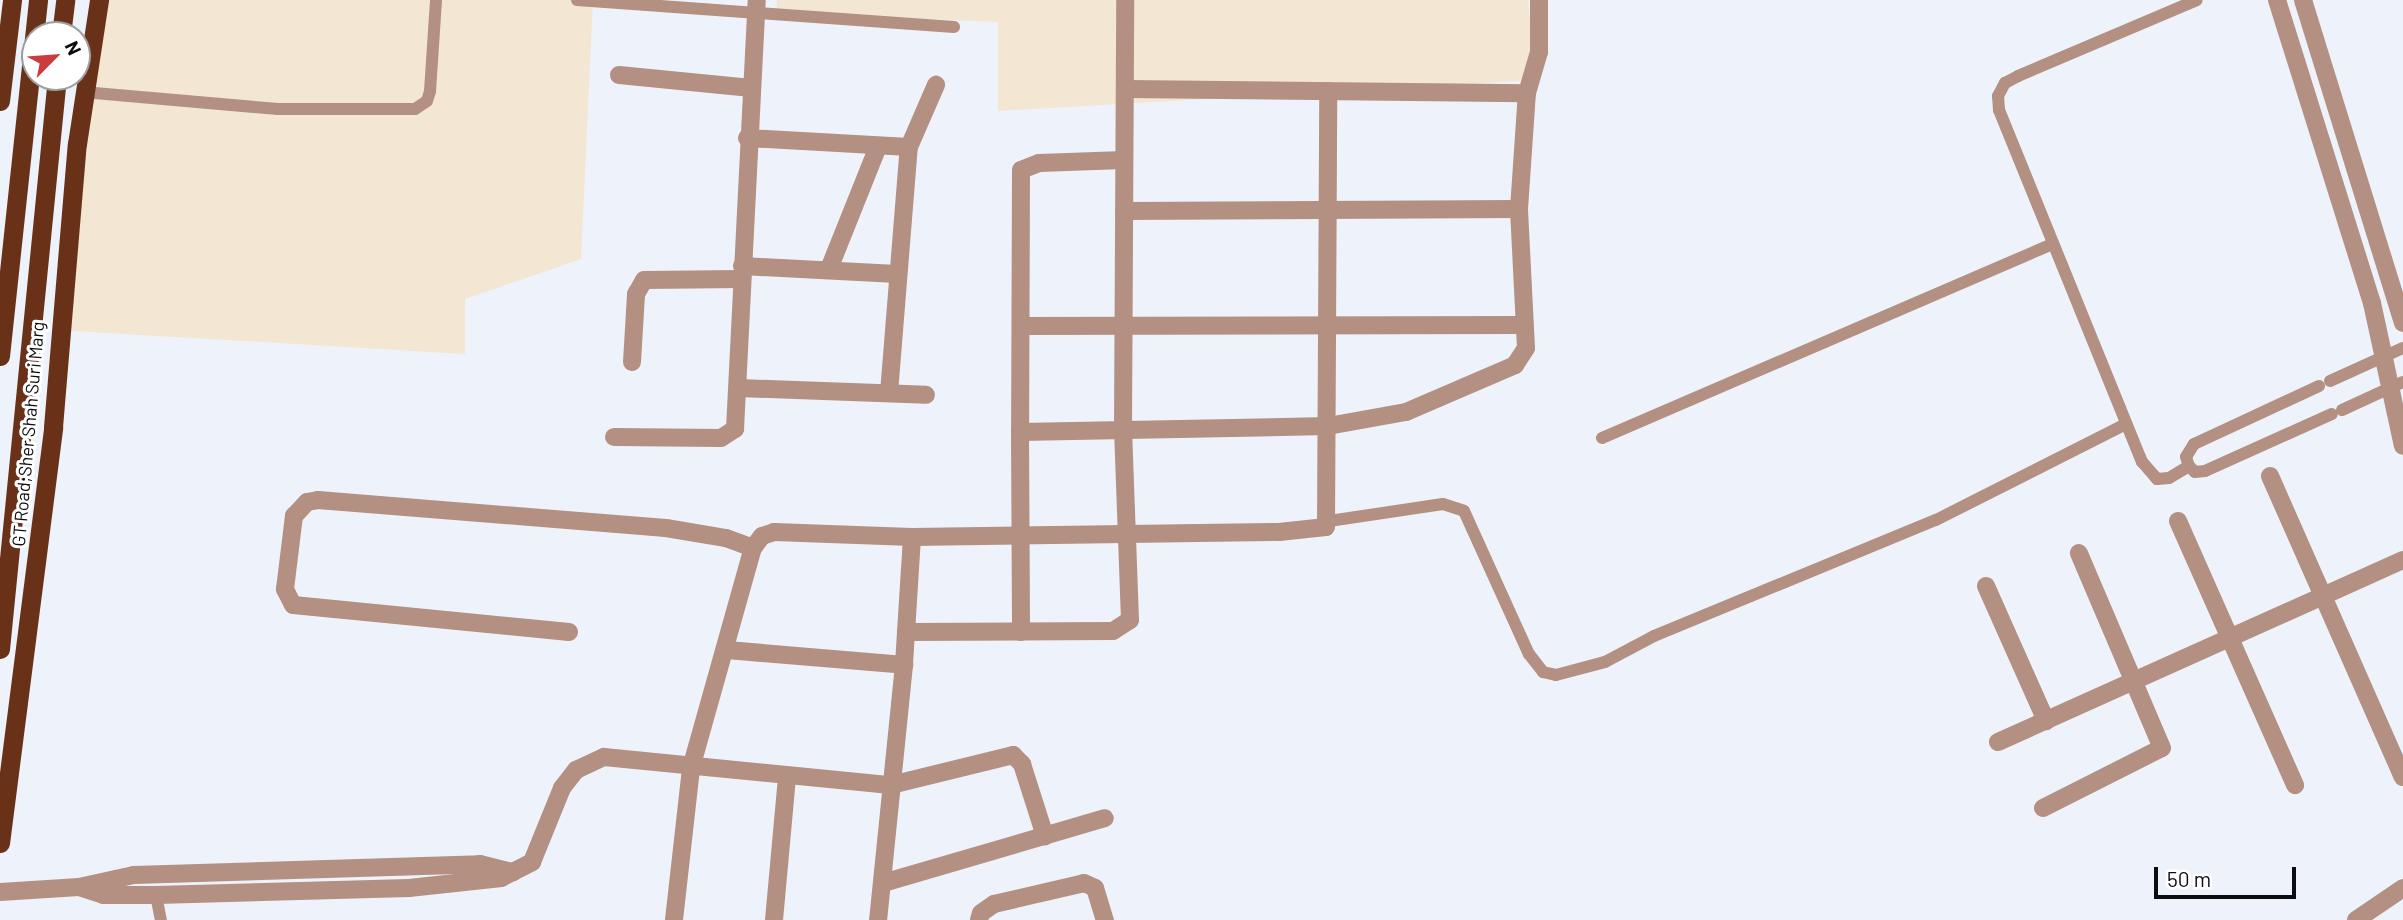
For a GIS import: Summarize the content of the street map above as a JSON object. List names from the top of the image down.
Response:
{
  "streets": {
    "highway": ["GT Road;Sher Shah Suri Marg"]
  },
  "scale_bar": "50 m",
  "north": "top right"
}
